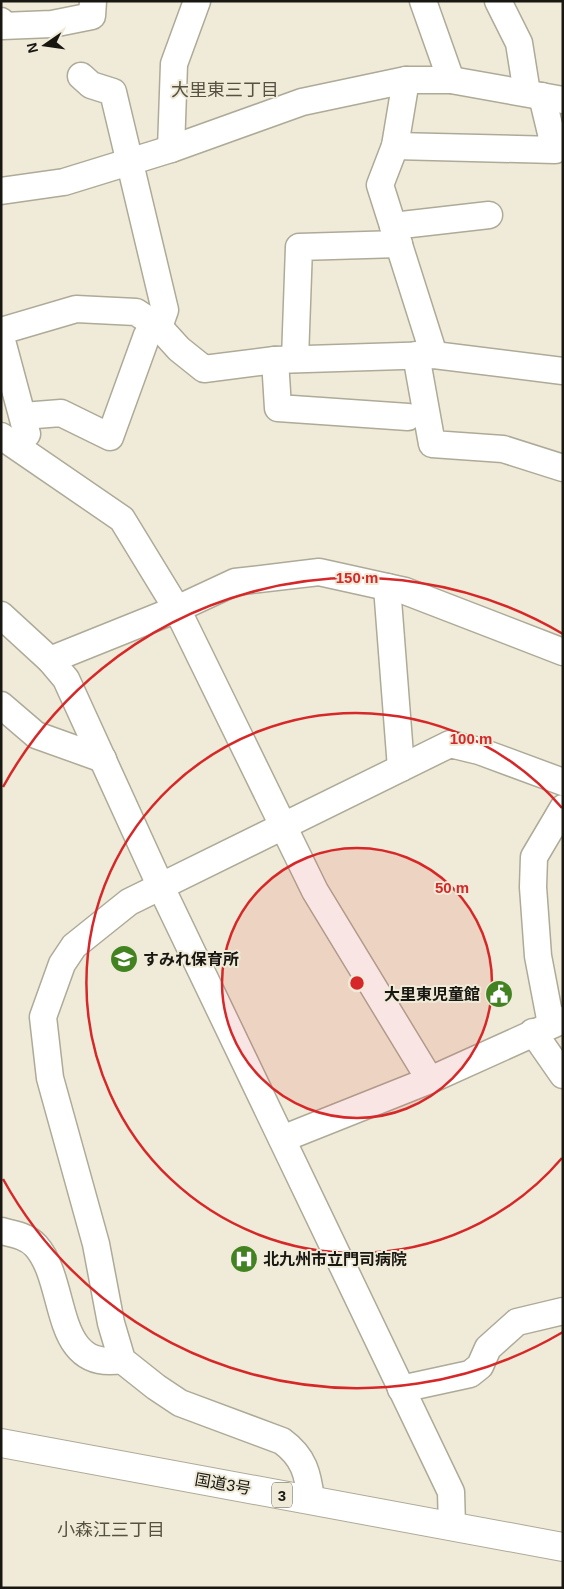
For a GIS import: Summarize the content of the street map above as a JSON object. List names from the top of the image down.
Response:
{
  "streets": {
    "highway": ["国道3号", "3"]
  },
  "districts": ["大里東三丁目", "小森江三丁目"],
  "places": {
    "school or university": ["すみれ保育所"],
    "public building": ["大里東児童館"],
    "hospital": ["北九州市立門司病院"]
  },
  "north": "left",
  "rings": ["150 m", "100 m", "50 m"]
}
